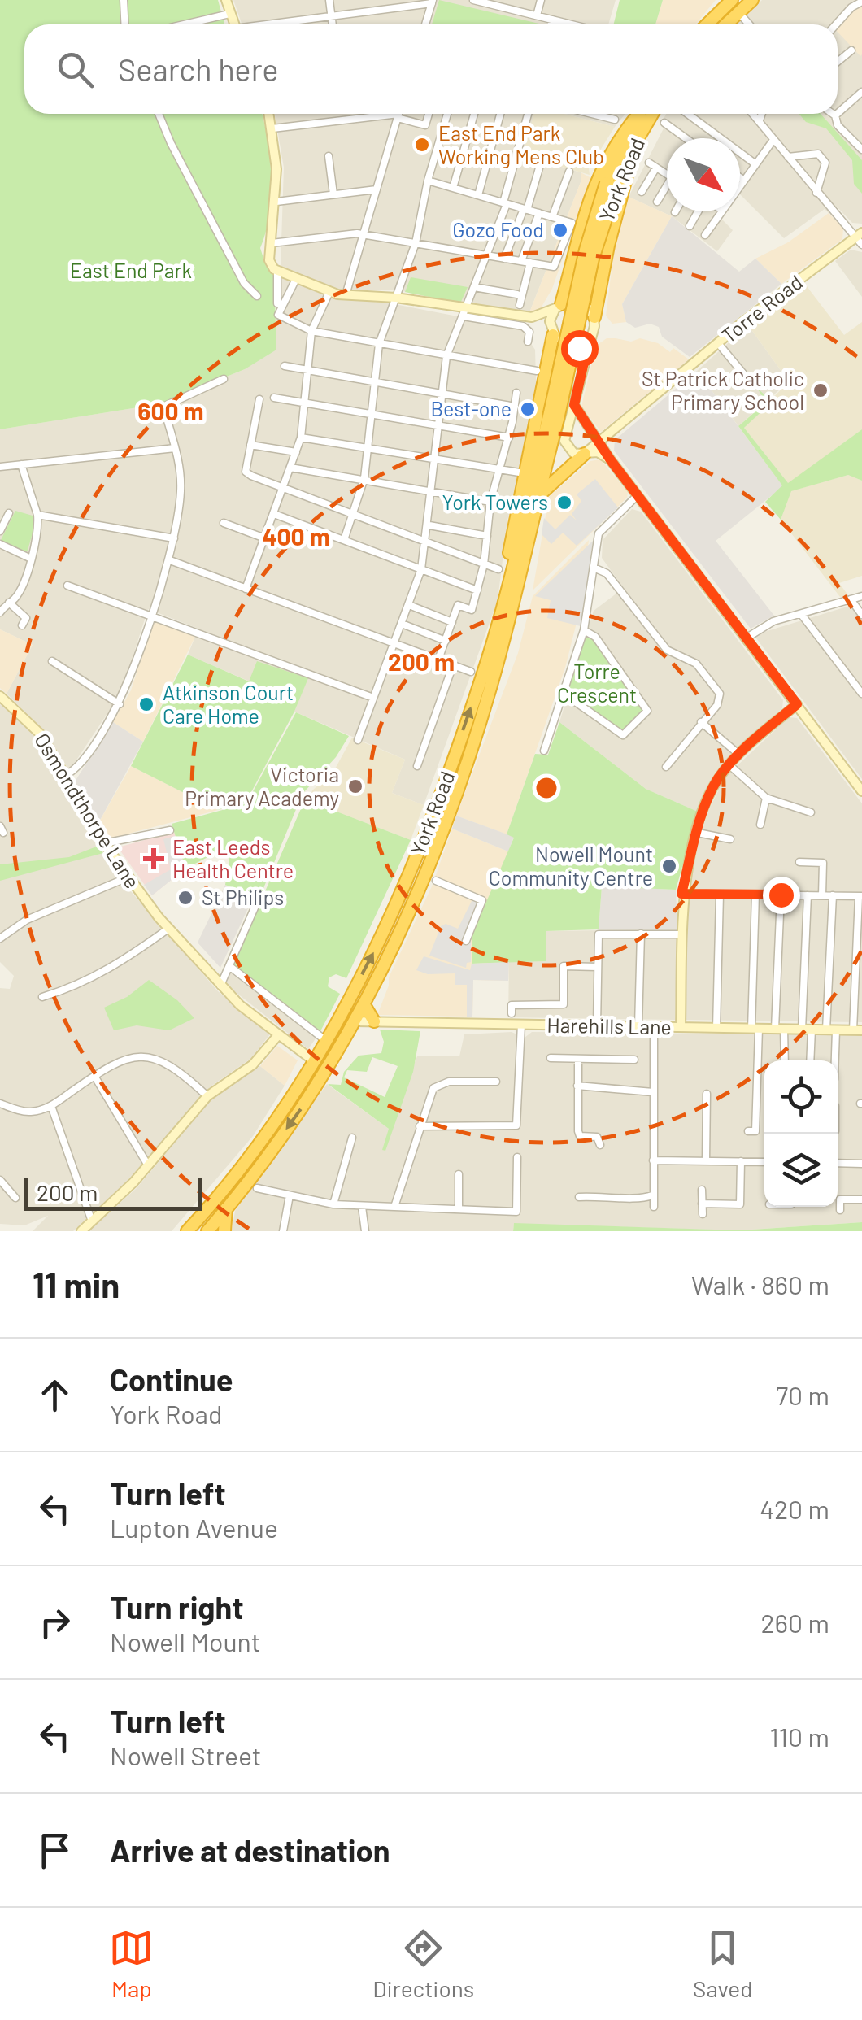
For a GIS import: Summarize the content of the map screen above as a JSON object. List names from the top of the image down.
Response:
{
  "streets": {
    "highway": ["York Road"],
    "street": ["Torre Road", "Osmondthorpe Lane", "Harehills Lane"]
  },
  "crossings": [
    ["York Road", "Osmondthorpe Lane"],
    ["York Road", "Harehills Lane"]
  ],
  "parks": ["East End Park", "Torre Crescent"],
  "places": {
    "other": [
      "East End Park Working Mens Club",
      "Gozo Food",
      "St Patrick Catholic Primary School",
      "Best-one",
      "York Towers",
      "Atkinson Court Care Home",
      "Victoria Primary Academy",
      "Nowell Mount Community Centre",
      "St Philips"
    ],
    "health": ["East Leeds Health Centre"]
  },
  "scale_bar": "200 m",
  "north": "bottom right",
  "page": {
    "search": "Search here",
    "scale": "200 m",
    "heading": ["11 min", "Walk · 860 m"],
    "list": [
      ["Continue", "York Road", "70 m"],
      ["Turn left", "Lupton Avenue", "420 m"],
      ["Turn right", "Nowell Mount", "260 m"],
      ["Turn left", "Nowell Street", "110 m"],
      "Arrive at destination"
    ],
    "nav": ["Map", "Directions", "Saved"]
  },
  "rings": ["600 m", "400 m", "200 m"]
}
